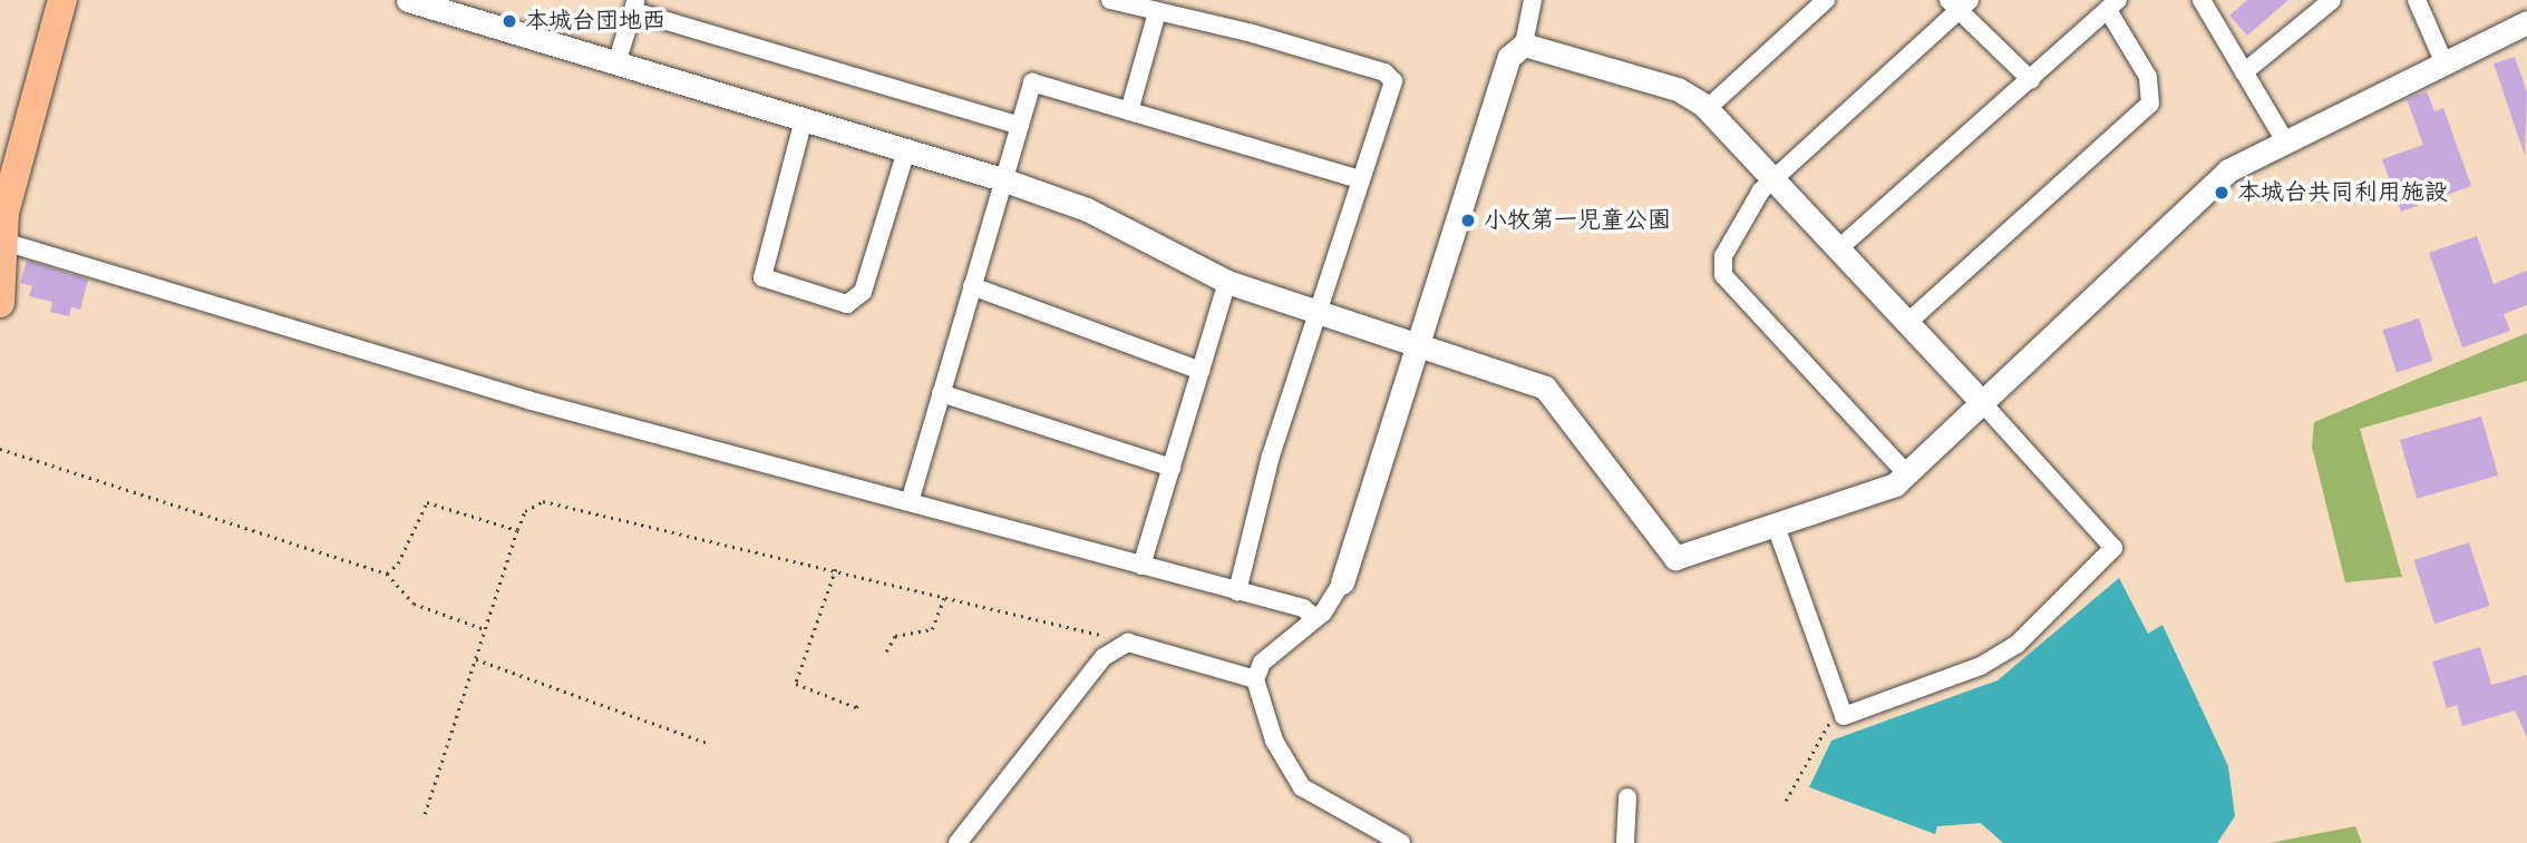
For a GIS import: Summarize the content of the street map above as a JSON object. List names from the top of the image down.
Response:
{
  "places": ["本城台団地西", "本城台共同利用施設", "小牧第一児童公園"]
}
